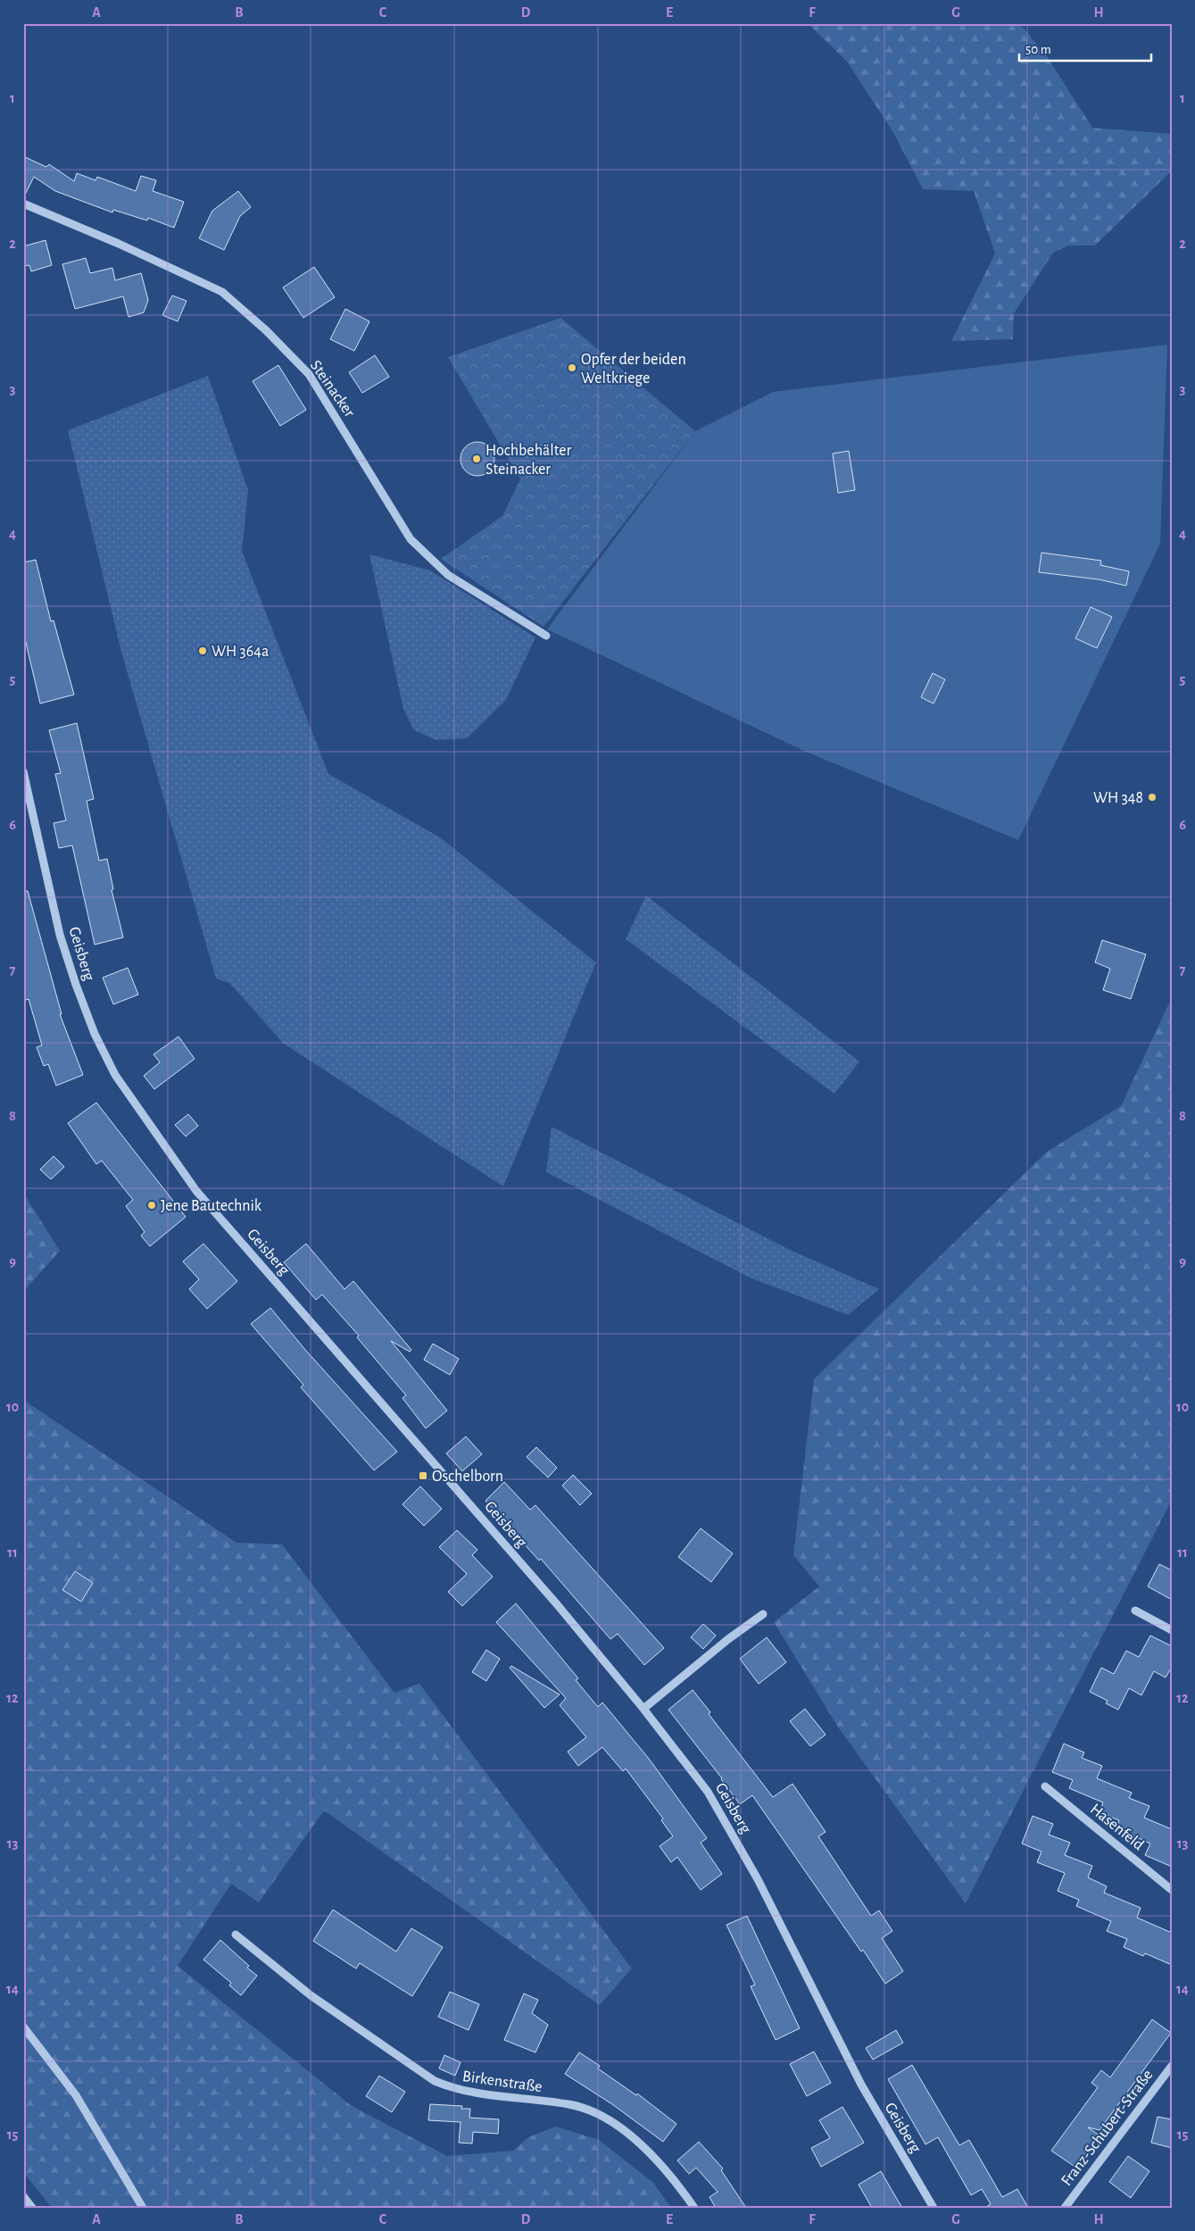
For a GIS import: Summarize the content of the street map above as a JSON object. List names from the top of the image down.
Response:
{
  "streets": {
    "street": [
      "Steinacker",
      "Geisberg",
      "Hasenfeld",
      "Birkenstraße",
      "Franz-Schubert-Straße"
    ]
  },
  "places": {
    "other": [
      "Opfer der beiden Weltkriege",
      "Hochbehälter Steinacker",
      "WH 364a",
      "WH 348",
      "Jene Bautechnik"
    ],
    "transit": ["Oschelborn"]
  },
  "scale_bar": "50 m",
  "grid": {
    "columns": [
      "A",
      "B",
      "C",
      "D",
      "E",
      "F",
      "G",
      "H"
    ],
    "rows": [
      "1",
      "2",
      "3",
      "4",
      "5",
      "6",
      "7",
      "8",
      "9",
      "10",
      "11",
      "12",
      "13",
      "14",
      "15"
    ]
  }
}
